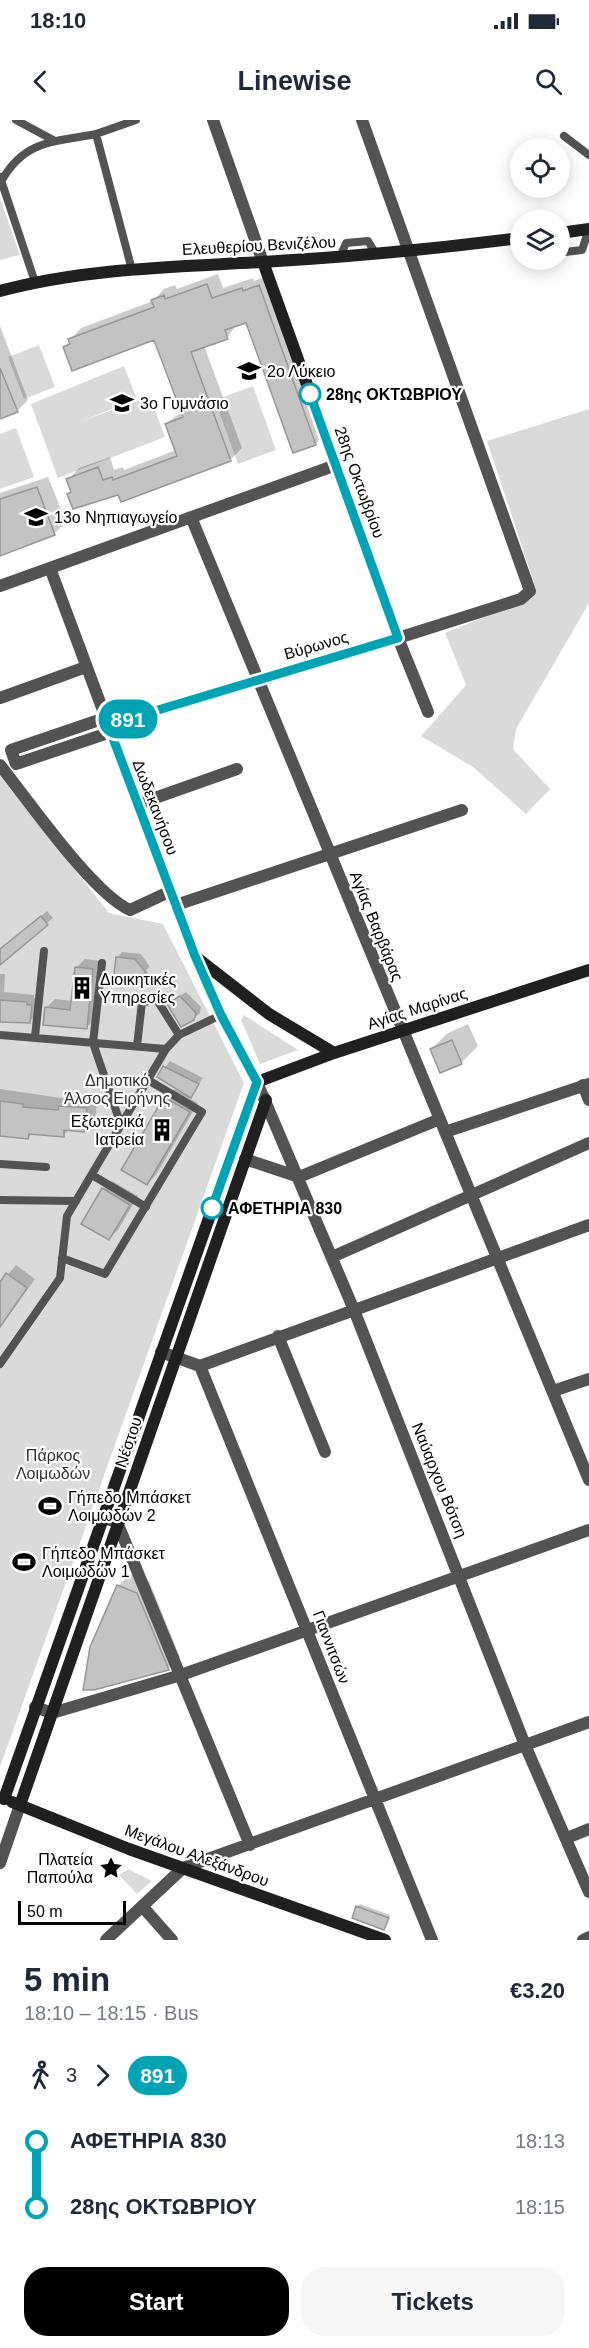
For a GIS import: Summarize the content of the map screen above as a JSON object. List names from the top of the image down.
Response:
{
  "streets": {
    "street": [
      "Ελευθερίου Βενιζέλου",
      "28ης Οκτωβρίου",
      "Βύρωνος",
      "Δωδεκανήσου",
      "Αγίας Βαρβάρας",
      "Αγίας Μαρίνας",
      "Νέστου",
      "Ναύαρχου Βότση",
      "Γιαννιτσών",
      "Μεγάλου Αλεξάνδρου"
    ]
  },
  "crossings": [
    ["Ελευθερίου Βενιζέλου", "28ης Οκτωβρίου"],
    ["Ελευθερίου Βενιζέλου", "Βύρωνος"],
    ["28ης Οκτωβρίου", "Βύρωνος"],
    ["Βύρωνος", "Δωδεκανήσου"],
    ["Βύρωνος", "Αγίας Βαρβάρας"],
    ["Δωδεκανήσου", "Αγίας Μαρίνας"],
    ["Δωδεκανήσου", "Νέστου"],
    ["Δωδεκανήσου", "Ναύαρχου Βότση"],
    ["Αγίας Βαρβάρας", "Αγίας Μαρίνας"],
    ["Αγίας Μαρίνας", "Νέστου"],
    ["Αγίας Μαρίνας", "Ναύαρχου Βότση"],
    ["Νέστου", "Ναύαρχου Βότση"],
    ["Νέστου", "Μεγάλου Αλεξάνδρου"]
  ],
  "parks": ["Δημοτικό Άλσος Ειρήνης", "Πάρκος Λοιμωδών"],
  "places": {
    "school or university": ["2ο Λύκειο", "3ο Γυμνάσιο", "13ο Νηπιαγωγείο"],
    "other": ["28ης ΟΚΤΩΒΡΙΟΥ", "ΑΦΕΤΗΡΙΑ 830"],
    "building": ["Διοικητικές Υπηρεσίες", "Εξωτερικά Ιατρεία"],
    "sports": ["Γήπεδο Μπάσκετ Λοιμωδών 2", "Γήπεδο Μπάσκετ Λοιμωδών 1"],
    "place": ["Πλατεία Παπούλα"]
  },
  "lines": ["bus line 891"],
  "scale_bar": "50 m",
  "page": {
    "status": "18:10",
    "header": "Linewise",
    "on_map": "891",
    "scale": "50 m",
    "heading": ["5 min", "18:10 – 18:15 · Bus", "€3.20"],
    "legs": ["3", "891"],
    "list": [
      {
        "name": "ΑΦΕΤΗΡΙΑ 830",
        "value": "18:13"
      },
      {
        "name": "28ης ΟΚΤΩΒΡΙΟΥ",
        "value": "18:15"
      }
    ],
    "buttons": ["Start", "Tickets"]
  }
}
